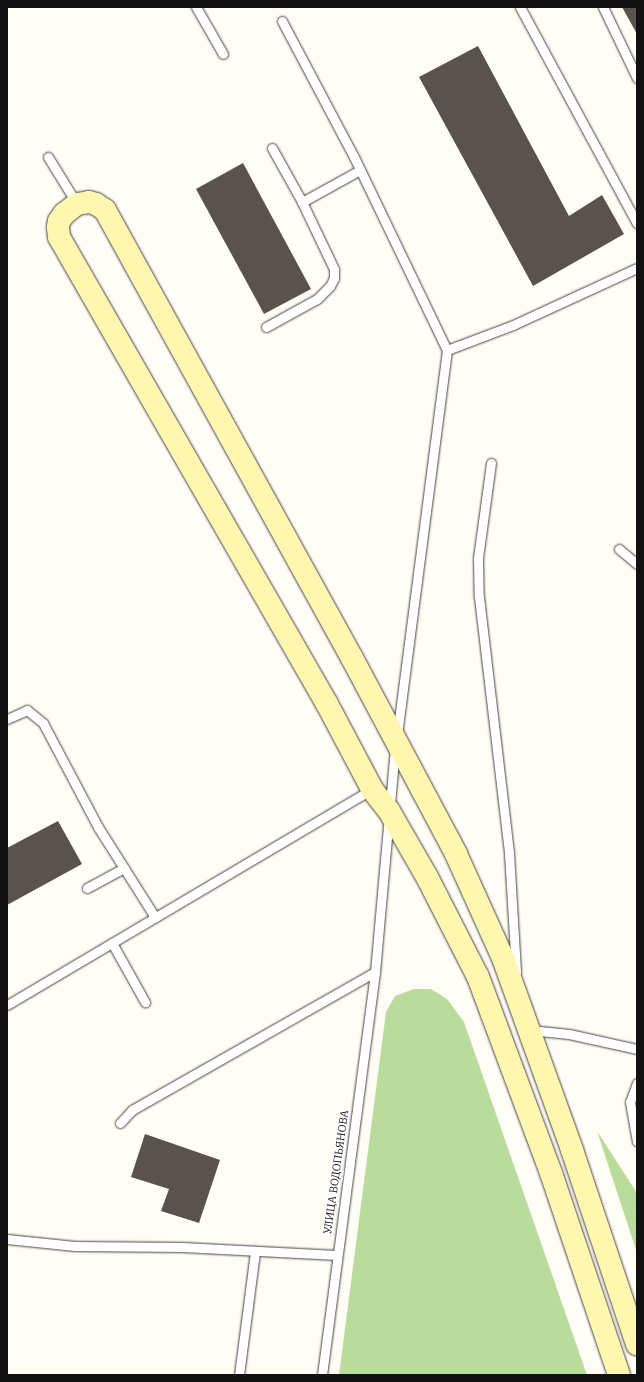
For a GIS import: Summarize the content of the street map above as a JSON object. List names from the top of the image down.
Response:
{
  "streets": {
    "lane": ["УЛИЦА ВОДОПЬЯНОВА"]
  }
}
